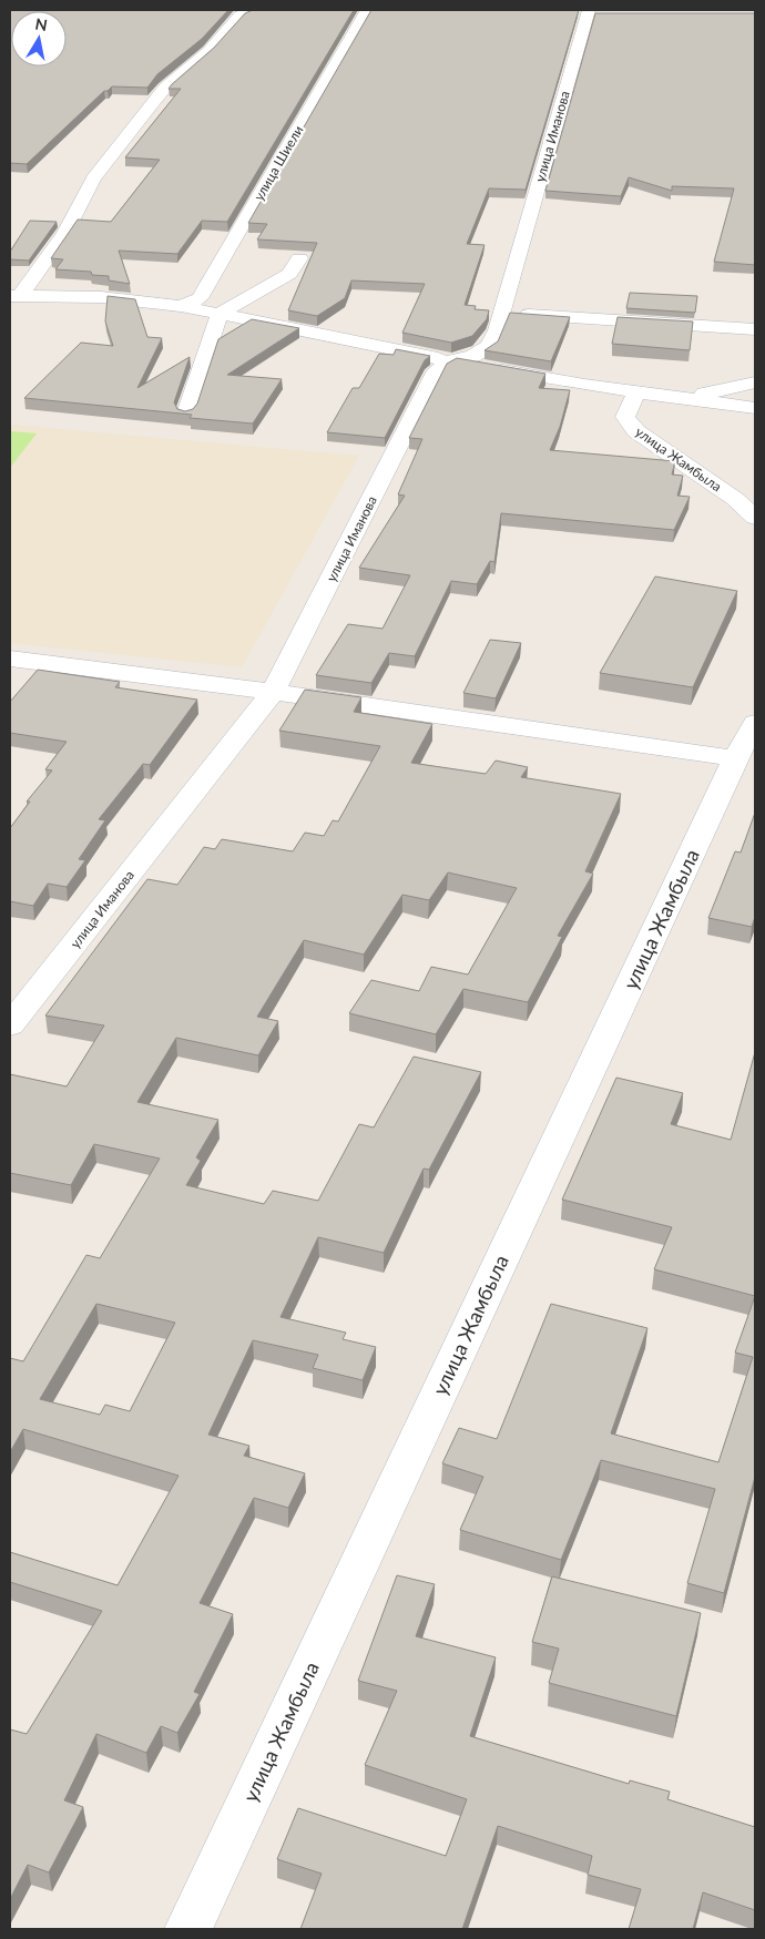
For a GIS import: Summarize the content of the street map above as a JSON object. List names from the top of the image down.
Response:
{
  "streets": {
    "street": ["улица Иманова", "улица Шиели", "улица Жамбыла"]
  },
  "north": "top"
}
